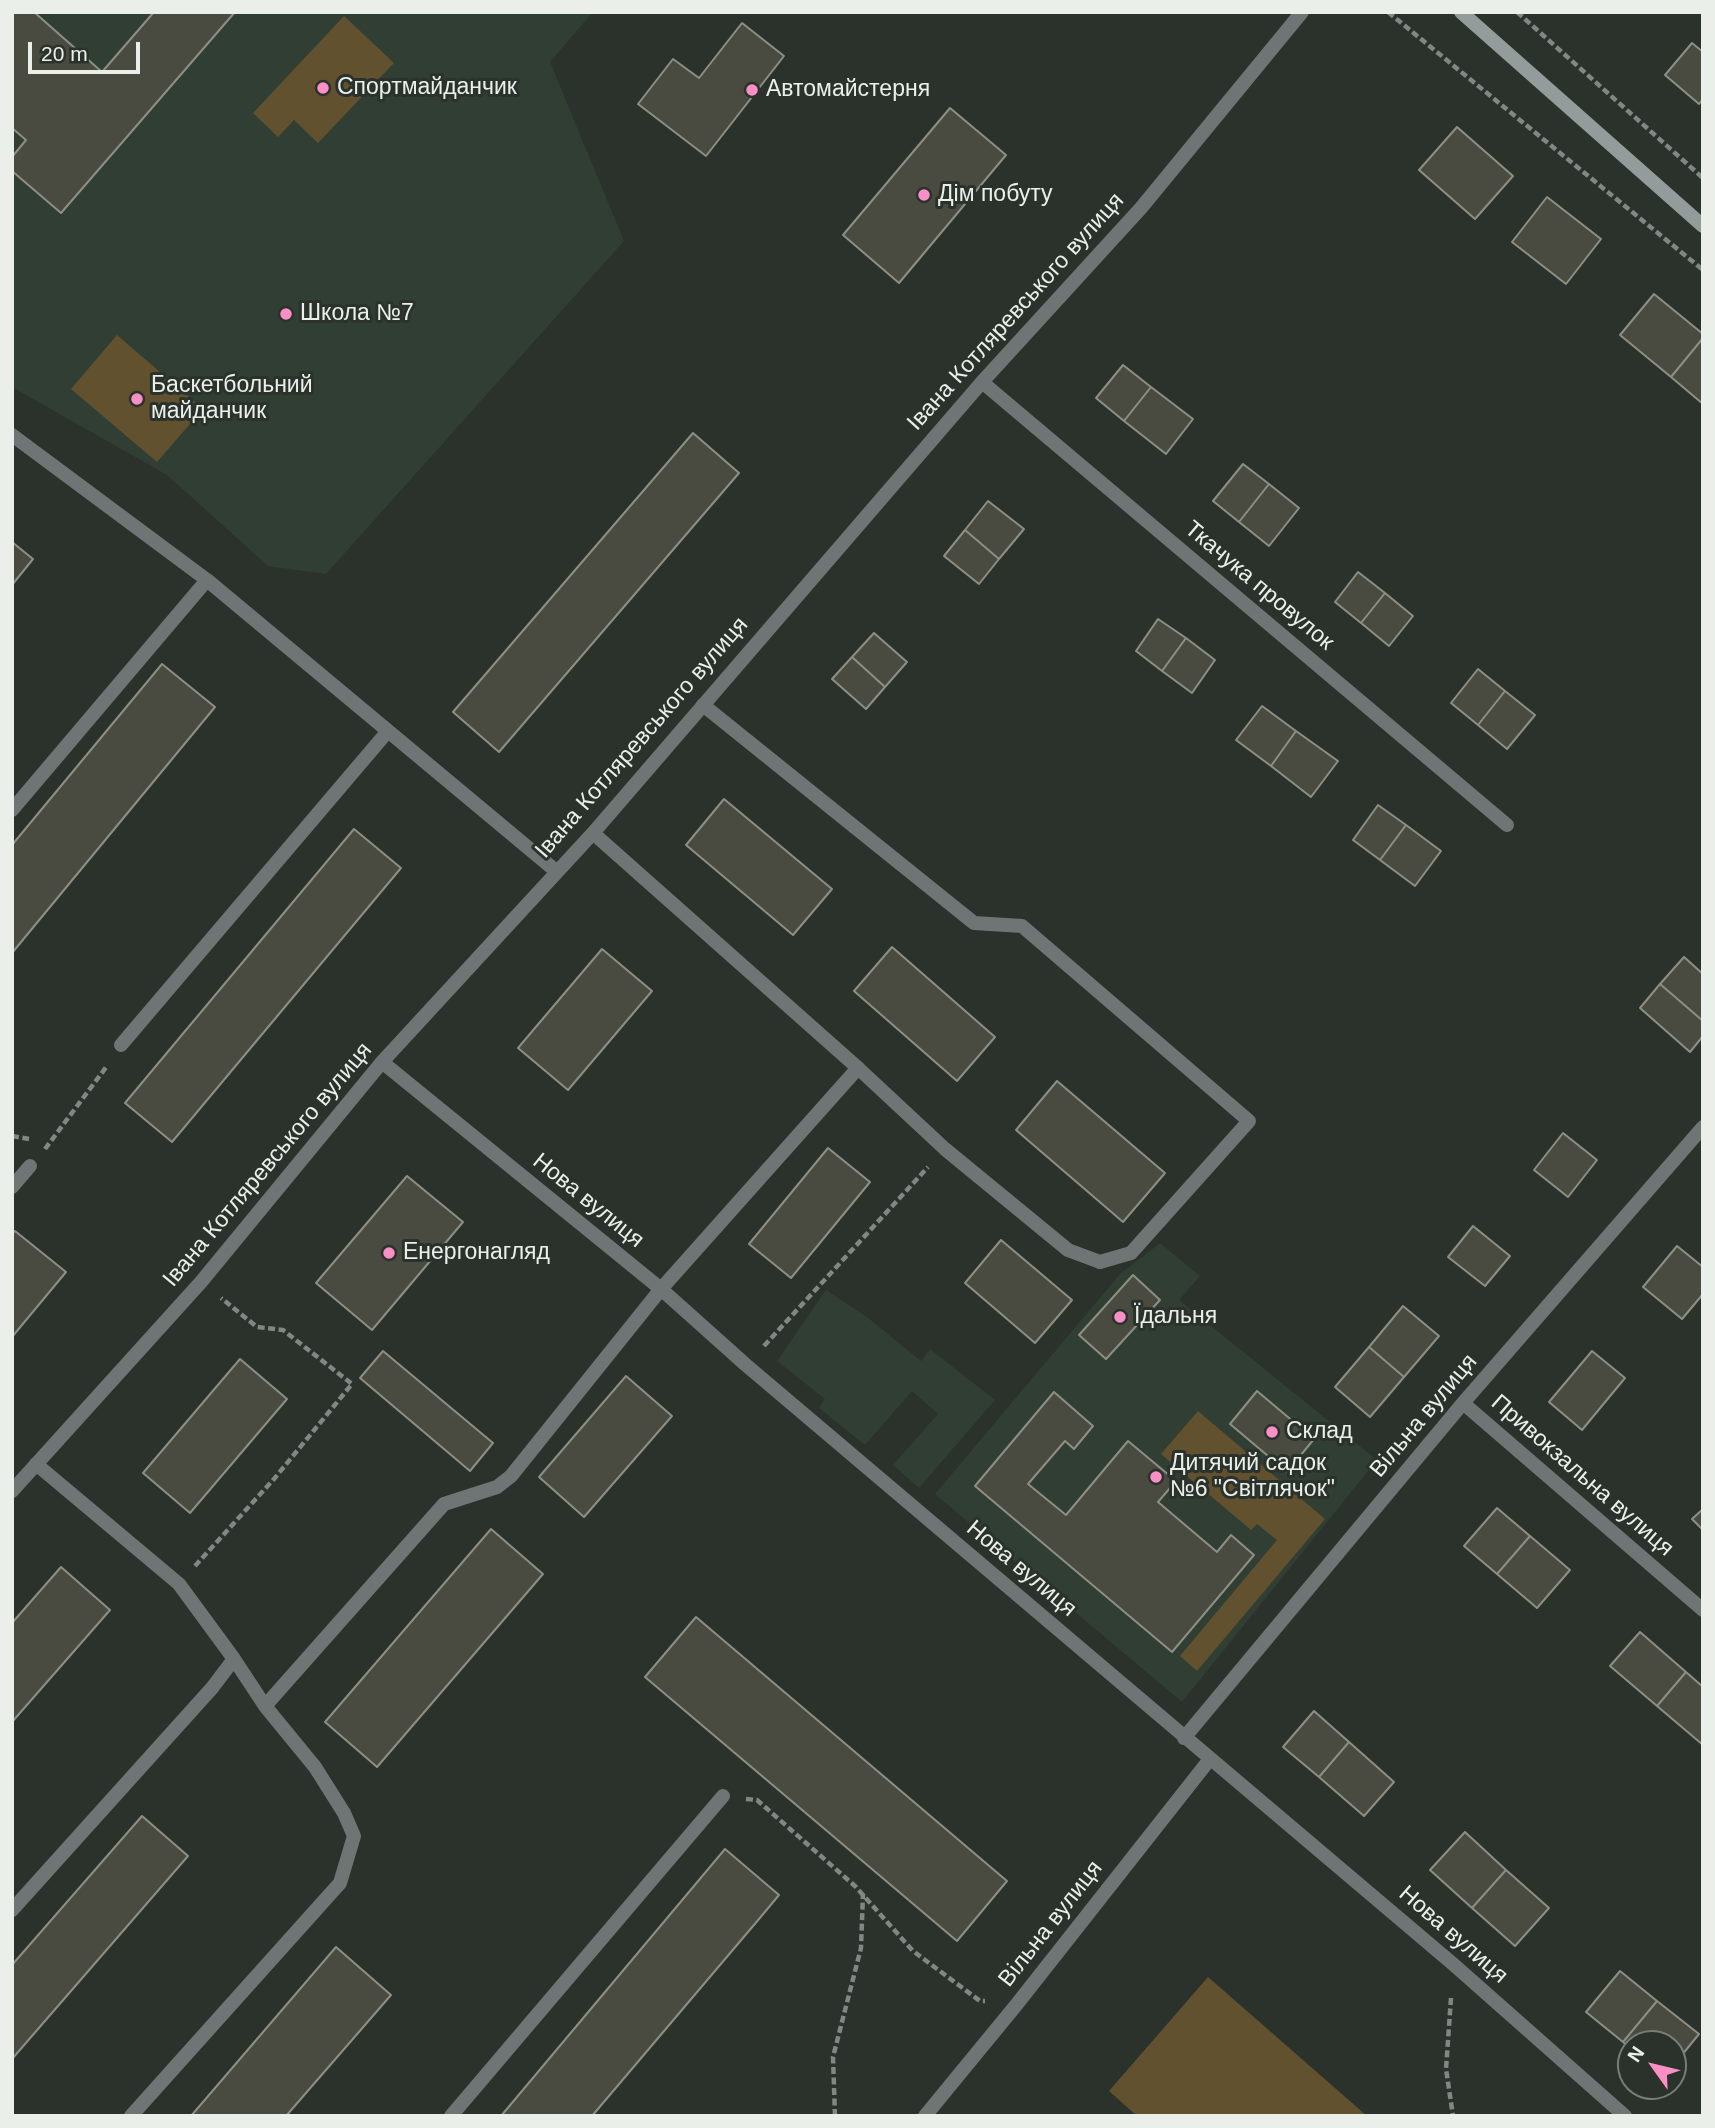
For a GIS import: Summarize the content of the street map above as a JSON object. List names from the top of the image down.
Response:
{
  "streets": {
    "street": [
      "Івана Котляревського вулиця",
      "Ткачука провулок",
      "Нова вулиця",
      "Вільна вулиця",
      "Привокзальна вулиця"
    ]
  },
  "crossings": [
    ["Івана Котляревського вулиця", "Ткачука провулок"],
    ["Івана Котляревського вулиця", "Нова вулиця"],
    ["Нова вулиця", "Вільна вулиця"],
    ["Вільна вулиця", "Привокзальна вулиця"]
  ],
  "places": [
    "Спортмайданчик",
    "Автомайстерня",
    "Дім побуту",
    "Школа №7",
    "Баскетбольний майданчик",
    "Енергонагляд",
    "Їдальня",
    "Склад",
    "Дитячий садок №6 \"Світлячок\""
  ],
  "scale_bar": "20 m",
  "north": "top left"
}
